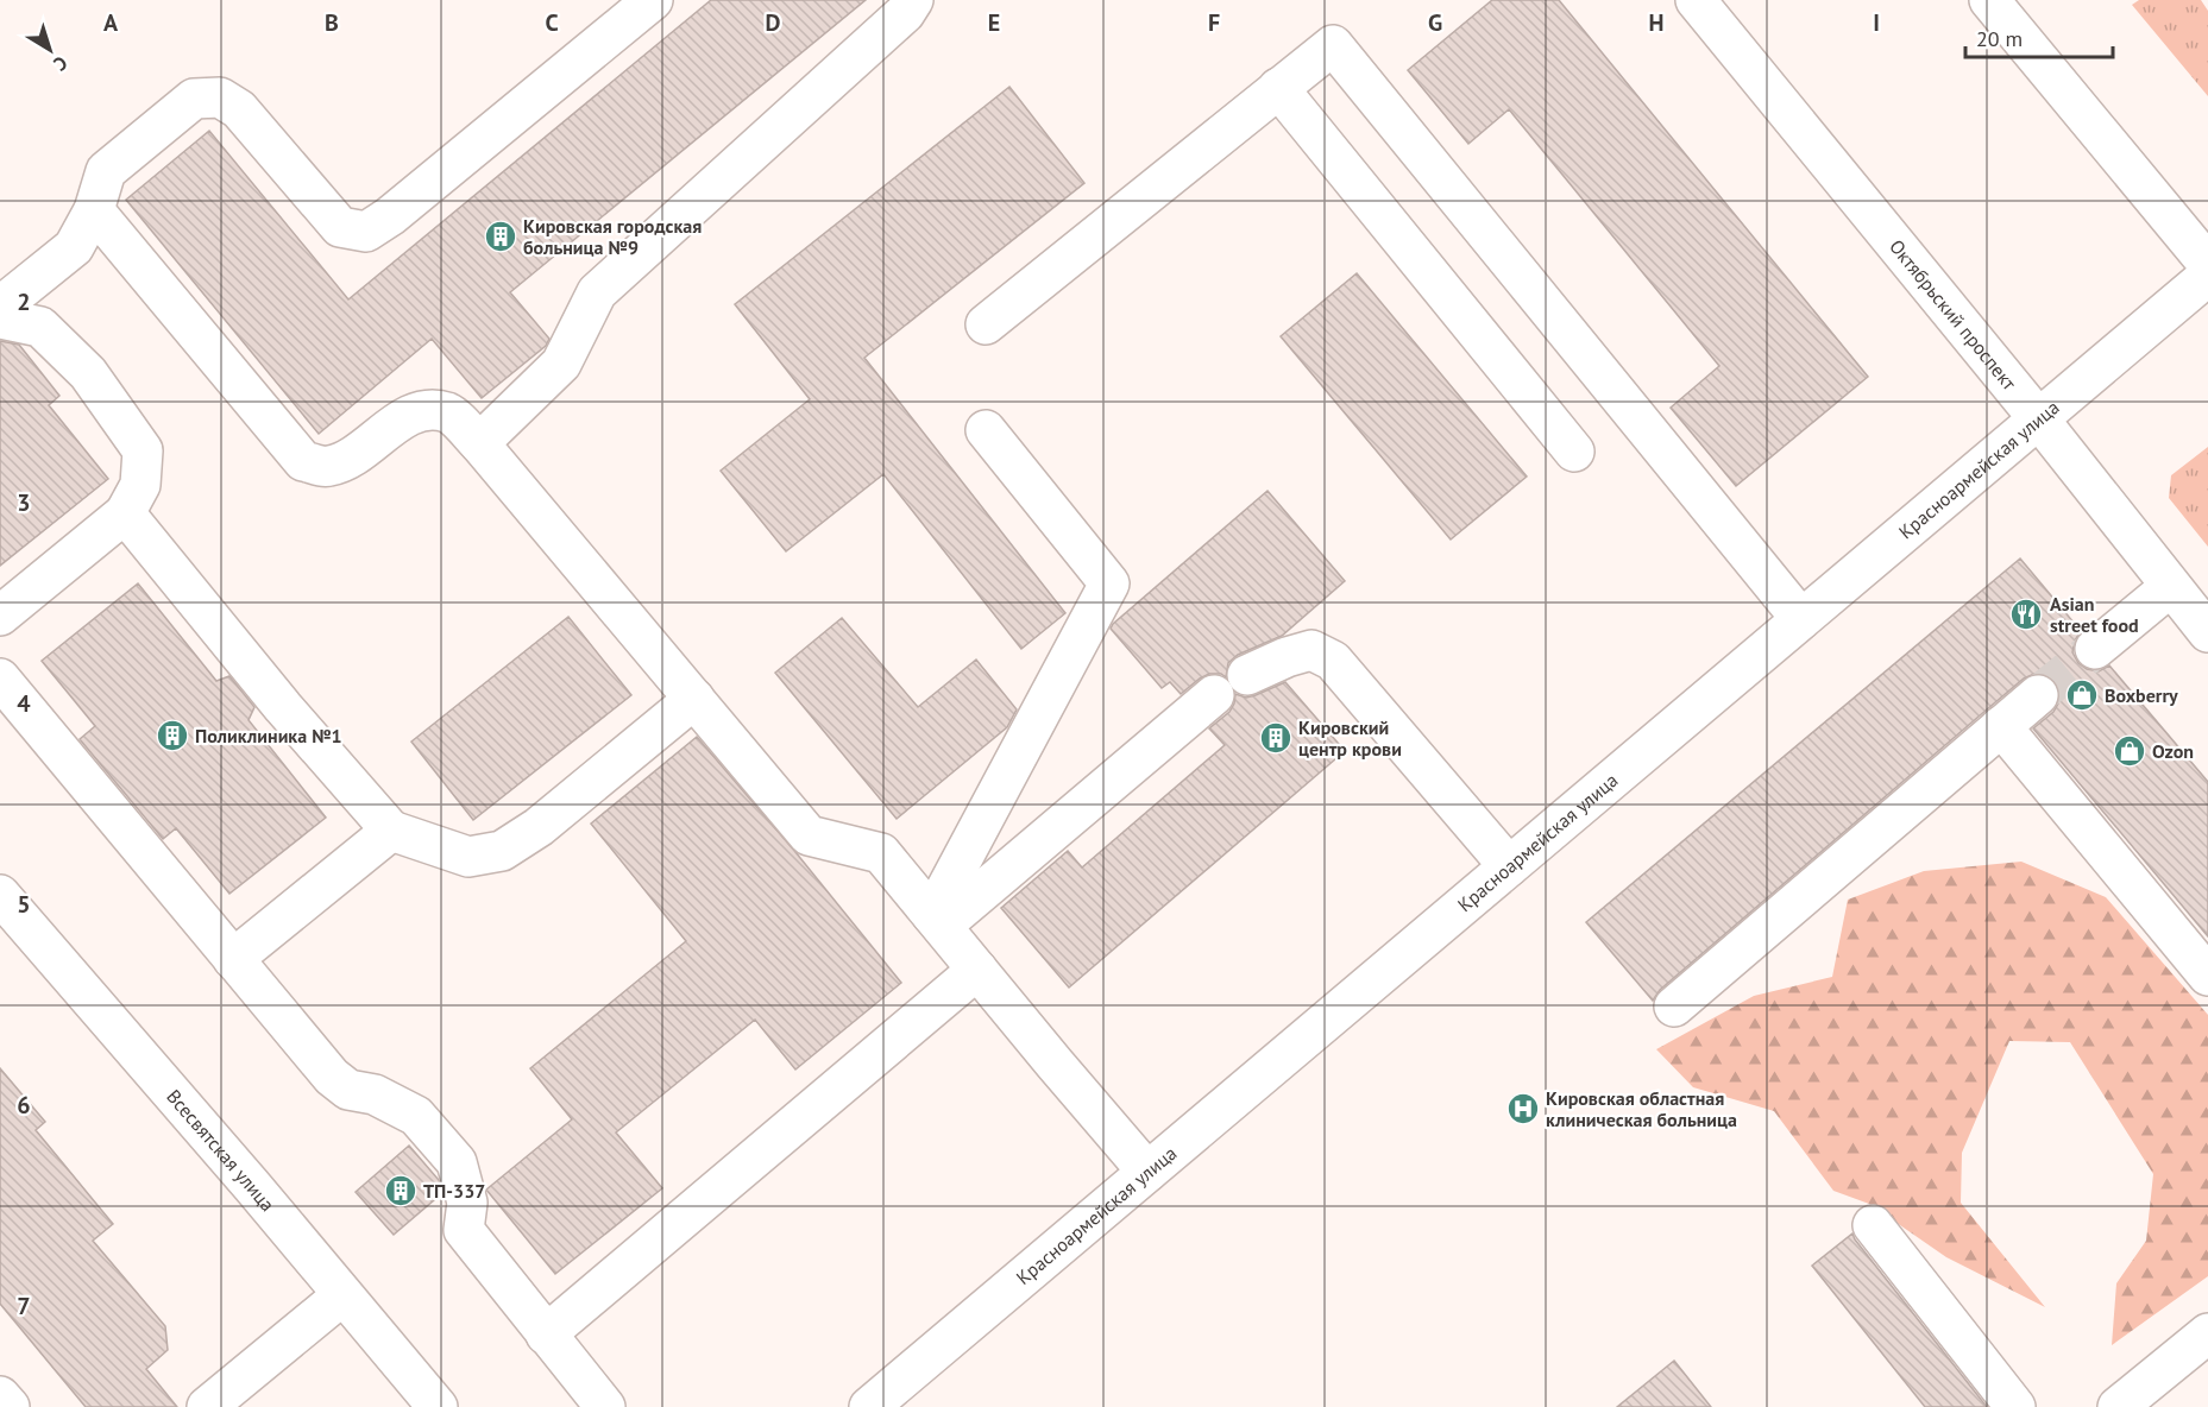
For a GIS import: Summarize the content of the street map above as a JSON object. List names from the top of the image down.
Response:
{
  "streets": {
    "street": ["Октябрьский проспект", "Красноармейская улица", "Всесвятская улица"]
  },
  "crossings": [
    ["Октябрьский проспект", "Красноармейская улица"]
  ],
  "places": {
    "building": [
      "Кировская городская больница №9",
      "Поликлиника №1",
      "Кировский центр крови",
      "ТП-337"
    ],
    "restaurant": ["Asian street food"],
    "shop": ["Boxberry", "Ozon"],
    "hospital": ["Кировская областная клиническая больница"]
  },
  "scale_bar": "20 m",
  "north": "bottom right",
  "grid": {
    "columns": [
      "A",
      "B",
      "C",
      "D",
      "E",
      "F",
      "G",
      "H",
      "I"
    ],
    "rows": [
      "2",
      "3",
      "4",
      "5",
      "6",
      "7"
    ]
  }
}
